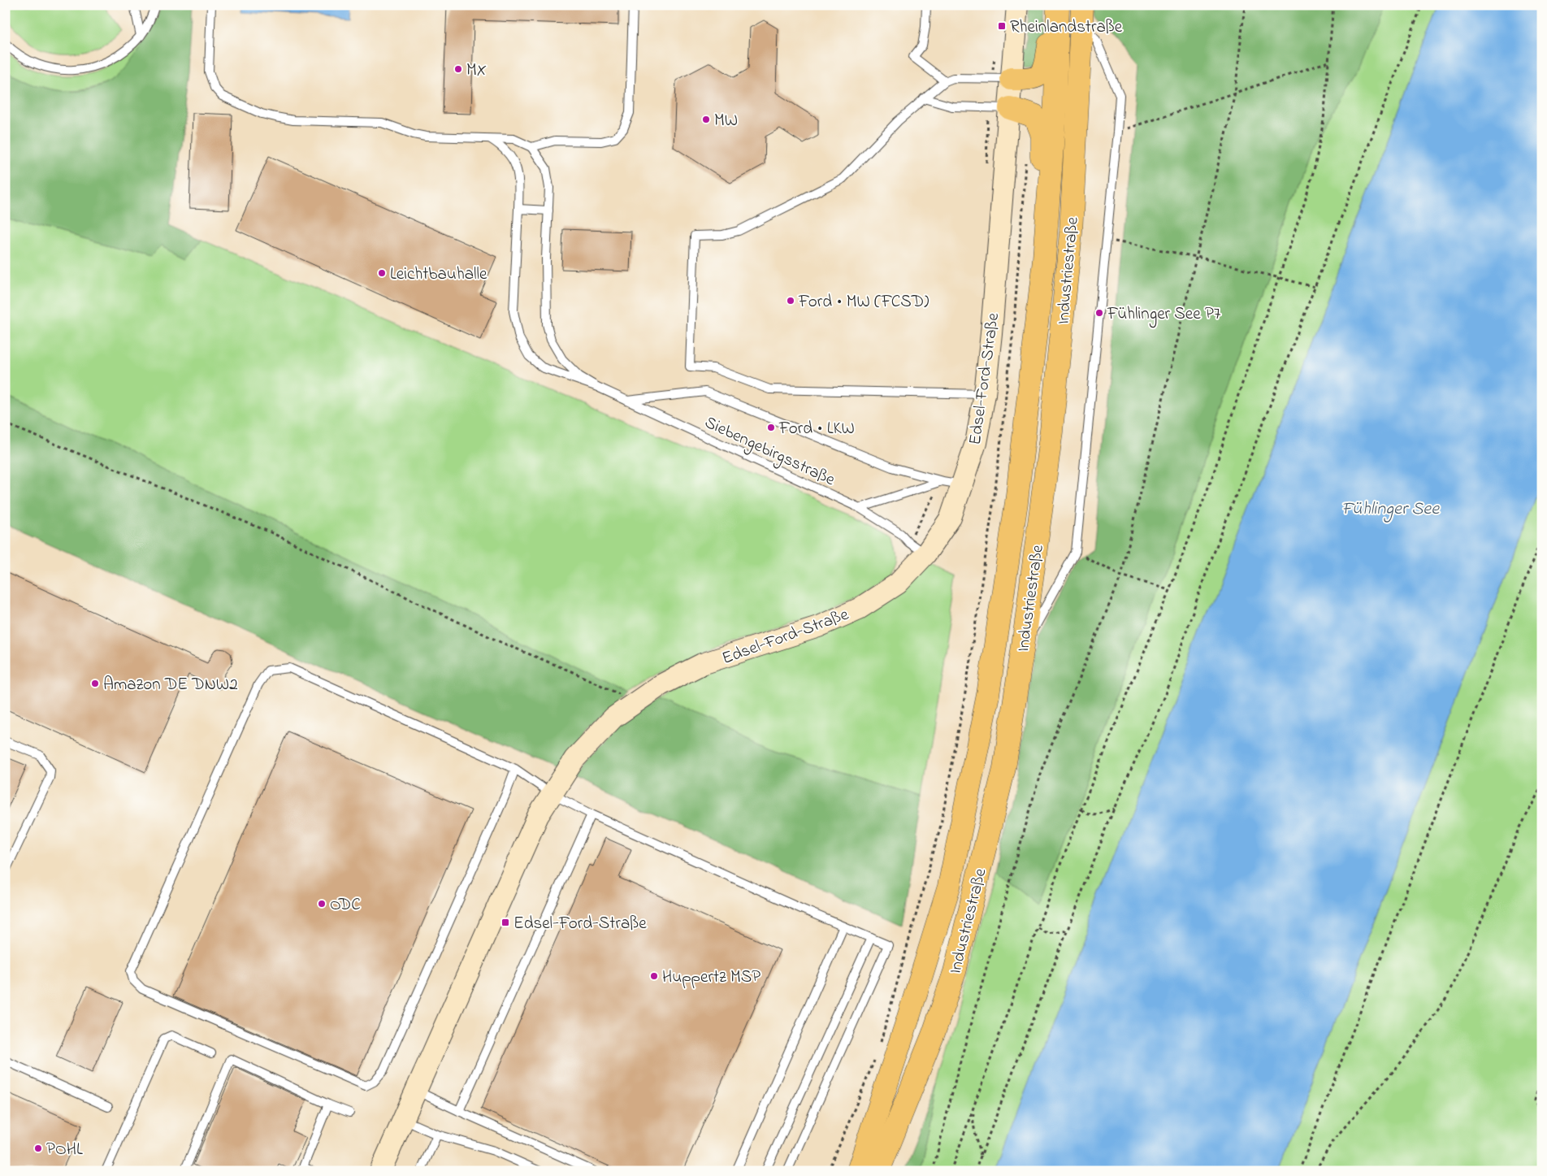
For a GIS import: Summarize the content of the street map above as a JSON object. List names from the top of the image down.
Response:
{
  "streets": {
    "highway": ["Industriestraße"],
    "street": ["Edsel-Ford-Straße"],
    "lane": ["Siebengebirgsstraße"]
  },
  "crossings": [
    ["Edsel-Ford-Straße", "Siebengebirgsstraße"]
  ],
  "water": ["Fühlinger See"],
  "places": {
    "transit": ["Rheinlandstraße", "Edsel-Ford-Straße"],
    "other": [
      "MX",
      "MW",
      "Leichtbauhalle",
      "Ford • MW (FCSD)",
      "Fühlinger See P7",
      "Ford • LKW",
      "Amazon DE DNW2",
      "ODC",
      "Huppertz MSP",
      "POHL"
    ]
  }
}
